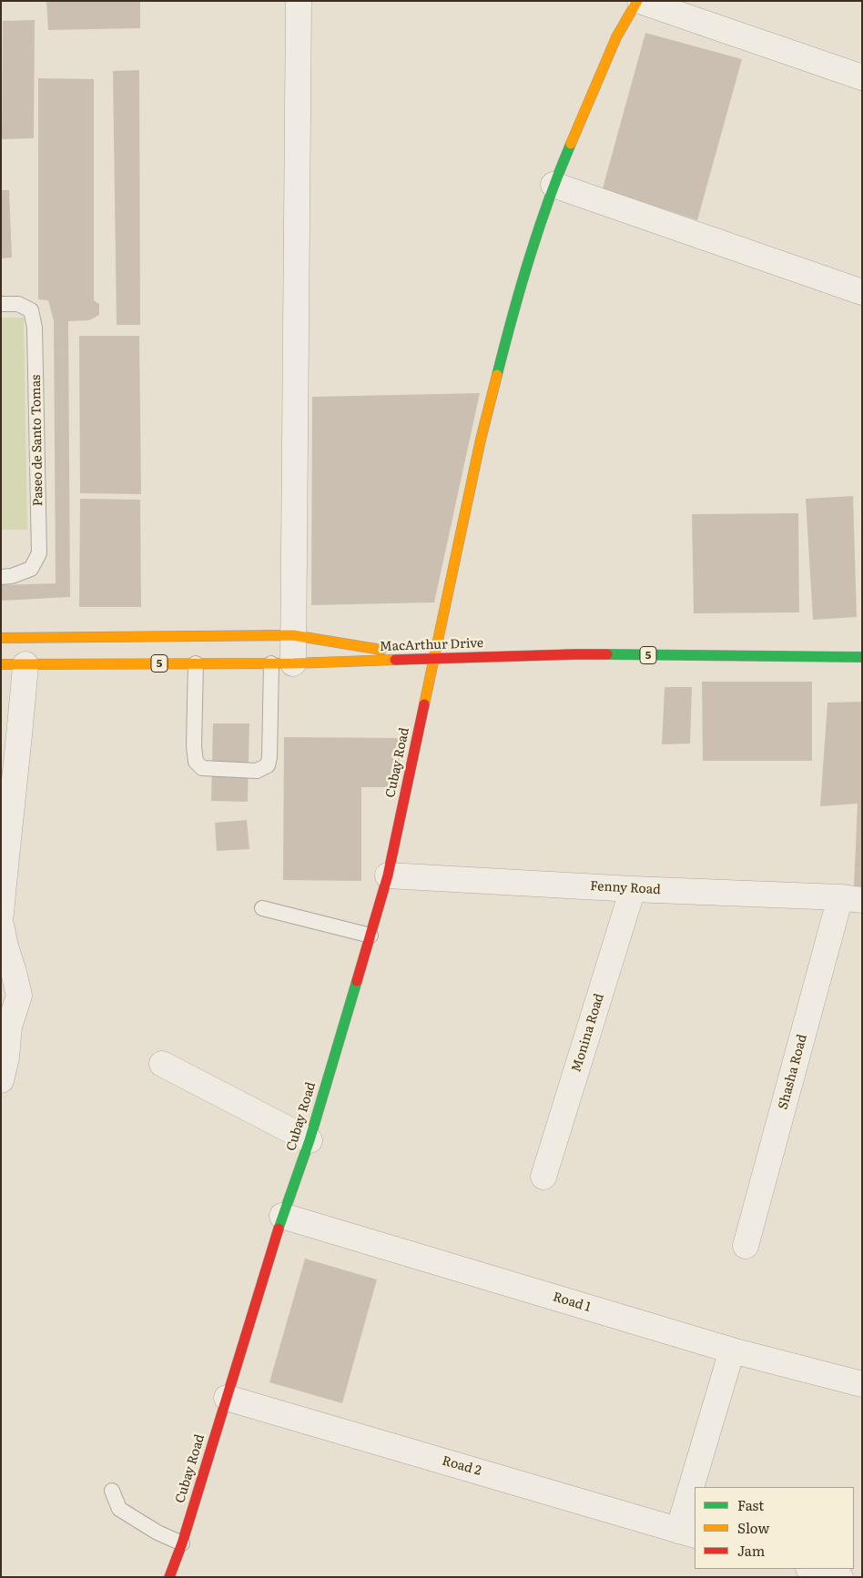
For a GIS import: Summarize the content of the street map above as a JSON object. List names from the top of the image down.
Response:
{
  "streets": {
    "street": [
      "MacArthur Drive",
      "5",
      "Cubay Road",
      "Fenny Road",
      "Monina Road",
      "Shasha Road",
      "Road 1",
      "Road 2"
    ],
    "lane": ["Paseo de Santo Tomas"]
  },
  "crossings": [
    ["MacArthur Drive", "Cubay Road"],
    ["Cubay Road", "Fenny Road"],
    ["Cubay Road", "Road 1"],
    ["Cubay Road", "Road 2"],
    ["Fenny Road", "Monina Road"],
    ["Fenny Road", "Shasha Road"]
  ],
  "legend": ["Fast", "Slow", "Jam"]
}
